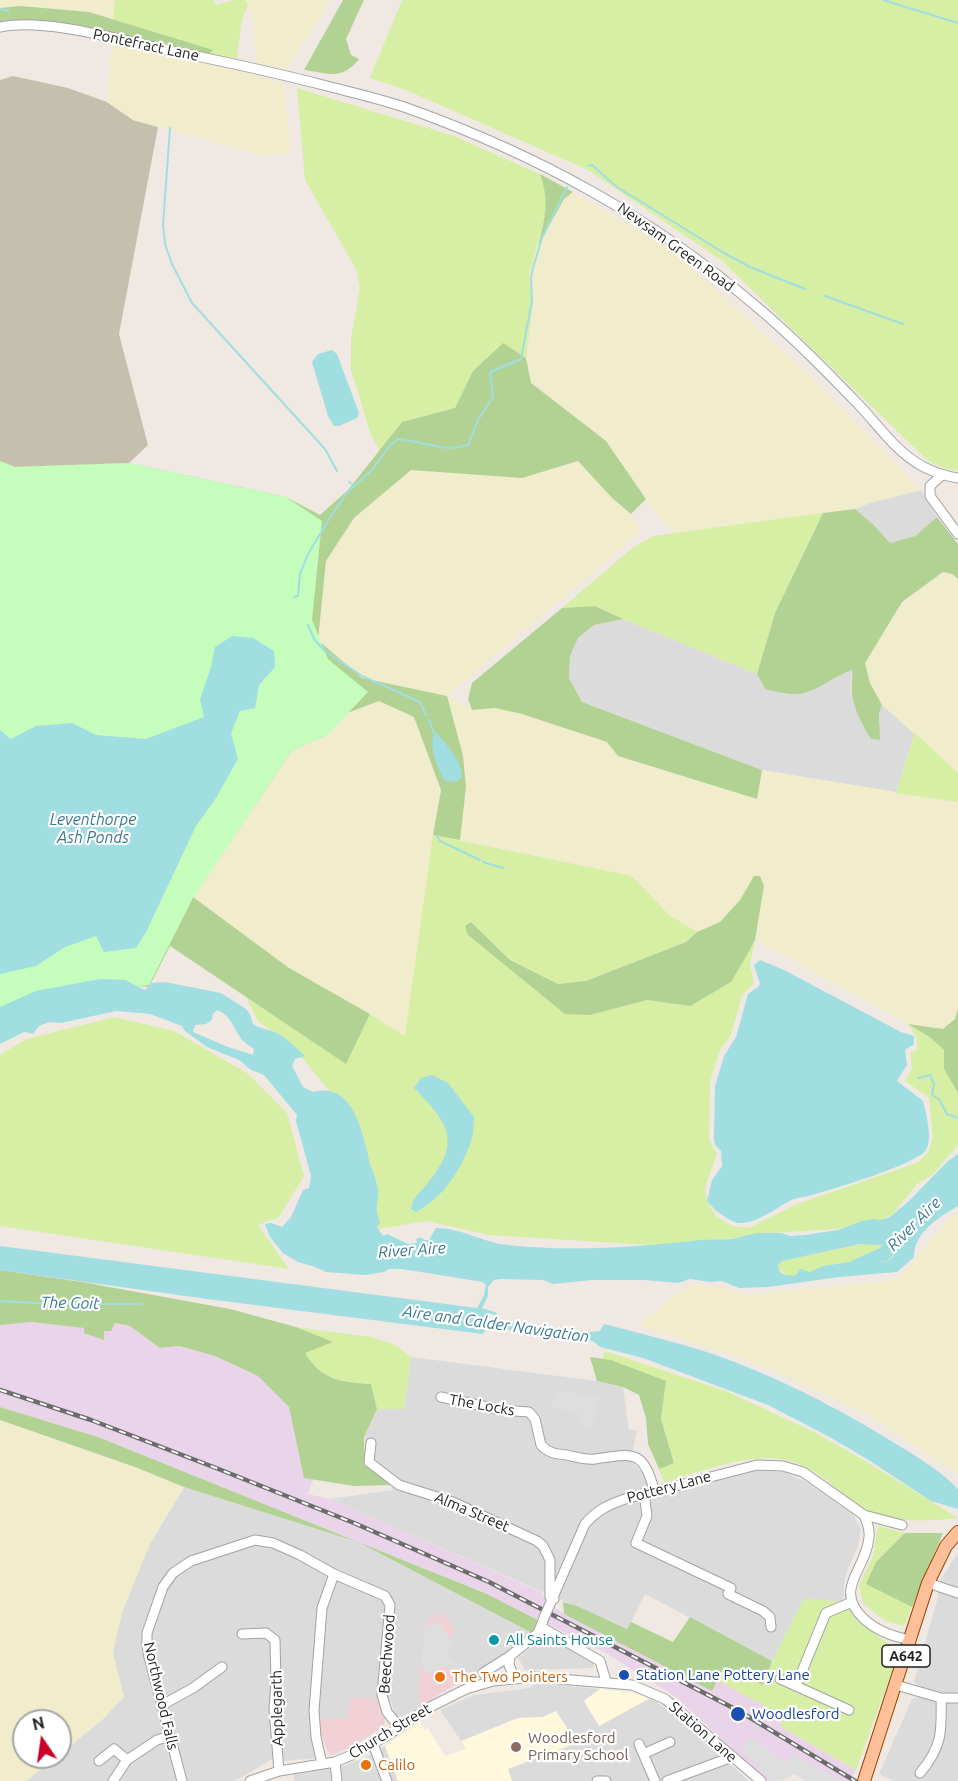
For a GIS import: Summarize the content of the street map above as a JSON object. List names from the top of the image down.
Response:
{
  "streets": {
    "main road": ["A642"],
    "street": [
      "Pontefract Lane",
      "Newsam Green Road",
      "The Locks",
      "Pottery Lane",
      "Alma Street",
      "Beechwood",
      "Northwood Falls",
      "Applegarth",
      "Church Street",
      "Station Lane"
    ]
  },
  "crossings": [
    ["Pontefract Lane", "Newsam Green Road"],
    ["The Locks", "Pottery Lane"],
    ["Pottery Lane", "Alma Street"],
    ["Beechwood", "Northwood Falls"],
    ["Beechwood", "Church Street"],
    ["Applegarth", "Church Street"],
    ["Church Street", "Station Lane"]
  ],
  "water": [
    "Leventhorpe Ash Ponds",
    "River Aire",
    "The Goit",
    "Aire and Calder Navigation"
  ],
  "places": [
    "All Saints House",
    "Station Lane Pottery Lane",
    "The Two Pointers",
    "Woodlesford",
    "Woodlesford Primary School",
    "Calilo"
  ],
  "north": "top"
}
